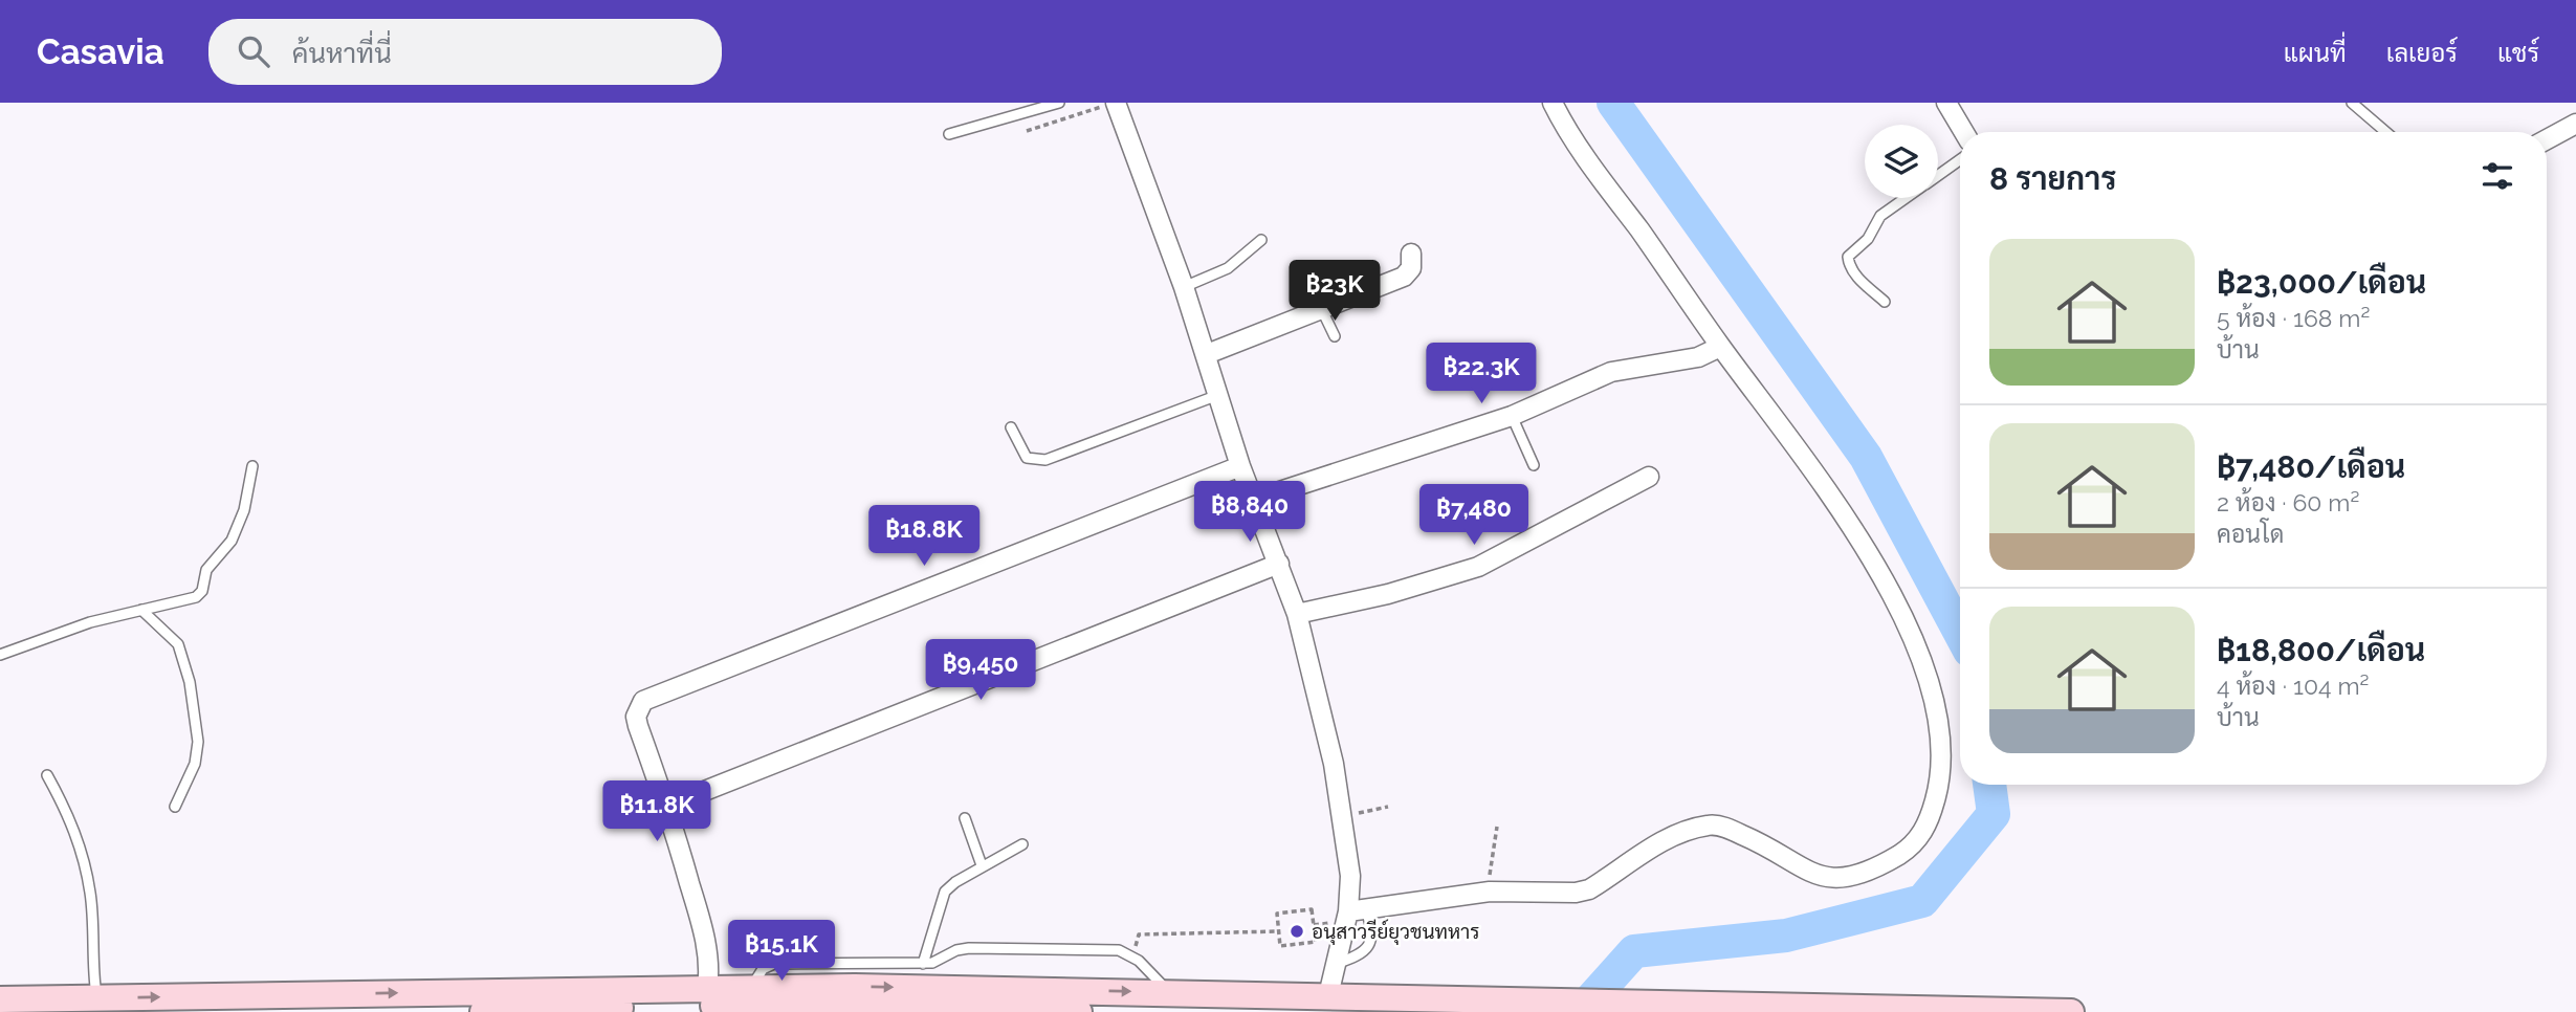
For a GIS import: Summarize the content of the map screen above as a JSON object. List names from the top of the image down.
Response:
{
  "places": ["อนุสาวรีย์ยุวชนทหาร"],
  "page": {
    "header": "Casavia",
    "search": "ค้นหาที่นี่",
    "nav": ["แผนที่", "เลเยอร์", "แชร์"],
    "heading": "8 รายการ",
    "list": [
      {
        "name": "฿23,000/เดือน",
        "note": "5 ห้อง · 168 m² · บ้าน"
      },
      {
        "name": "฿7,480/เดือน",
        "note": "2 ห้อง · 60 m² · คอนโด"
      },
      {
        "name": "฿18,800/เดือน",
        "note": "4 ห้อง · 104 m² · บ้าน"
      }
    ],
    "price": [
      "฿23K",
      "฿22.3K",
      "฿8,840",
      "฿7,480",
      "฿18.8K",
      "฿9,450",
      "฿11.8K",
      "฿15.1K"
    ]
  }
}
